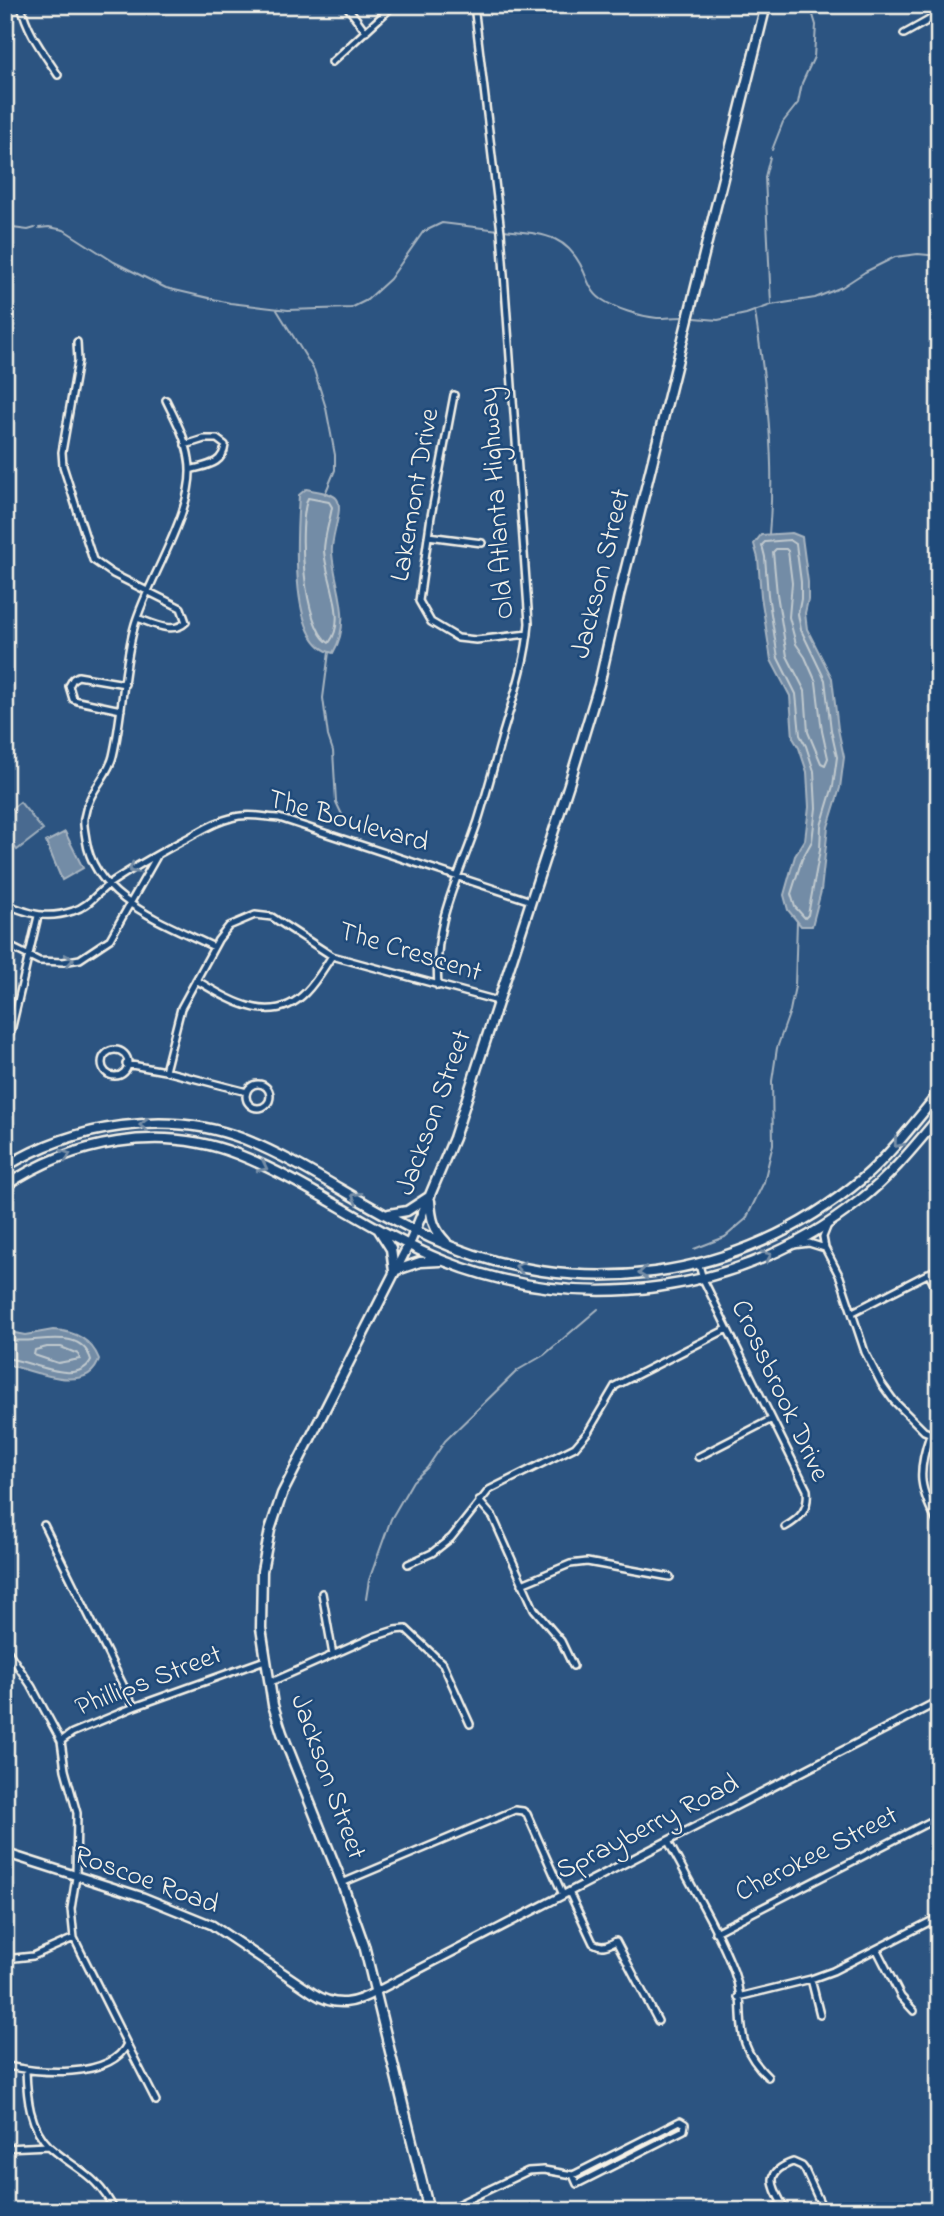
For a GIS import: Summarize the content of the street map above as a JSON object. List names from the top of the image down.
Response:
{
  "streets": {
    "main road": ["Jackson Street", "Roscoe Road"],
    "street": [
      "Lakemont Drive",
      "Old Atlanta Highway",
      "The Boulevard",
      "The Crescent",
      "Crossbrook Drive",
      "Phillips Street",
      "Sprayberry Road",
      "Cherokee Street"
    ]
  },
  "crossings": [
    ["Lakemont Drive", "Old Atlanta Highway"],
    ["Old Atlanta Highway", "The Boulevard"],
    ["Old Atlanta Highway", "The Crescent"],
    ["Jackson Street", "The Boulevard"],
    ["Jackson Street", "The Crescent"],
    ["Jackson Street", "Phillips Street"],
    ["Jackson Street", "Sprayberry Road"],
    ["Jackson Street", "Roscoe Road"],
    ["Phillips Street", "Roscoe Road"],
    ["Sprayberry Road", "Roscoe Road"]
  ]
}
